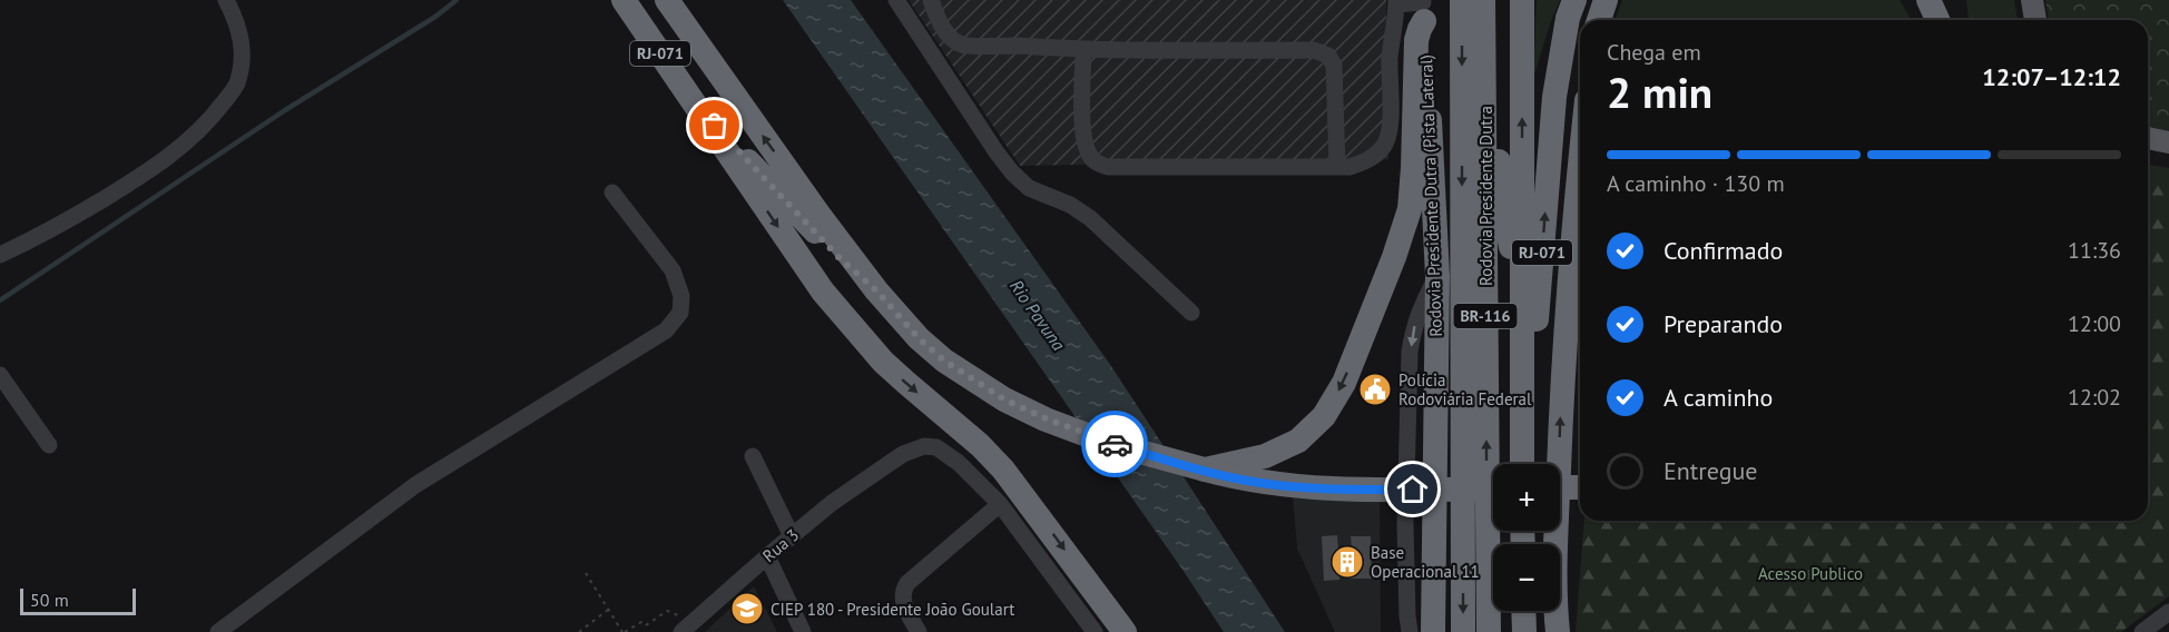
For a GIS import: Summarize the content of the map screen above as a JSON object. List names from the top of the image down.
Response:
{
  "streets": {
    "highway": [
      "RJ-071",
      "Rodovia Presidente Dutra (Pista Lateral)",
      "Rodovia Presidente Dutra",
      "BR-116"
    ],
    "street": ["Rua 3"]
  },
  "crossings": [
    ["RJ-071", "Rodovia Presidente Dutra (Pista Lateral)"],
    ["RJ-071", "BR-116"]
  ],
  "water": ["Rio Pavuna"],
  "parks": ["Acesso Publico"],
  "places": {
    "public building": ["Polícia Rodoviária Federal"],
    "building": ["Base Operacional 11"],
    "school or university": ["CIEP 180 - Presidente João Goulart"]
  },
  "scale_bar": "50 m",
  "page": {
    "heading": ["2 min", "Chega em", "12:07–12:12"],
    "bar": "A caminho · 130 m",
    "list": [
      ["Confirmado", "11:36"],
      ["Preparando", "12:00"],
      ["A caminho", "12:02"],
      "Entregue"
    ],
    "map_buttons": ["+", "−"],
    "scale": "50 m"
  }
}
